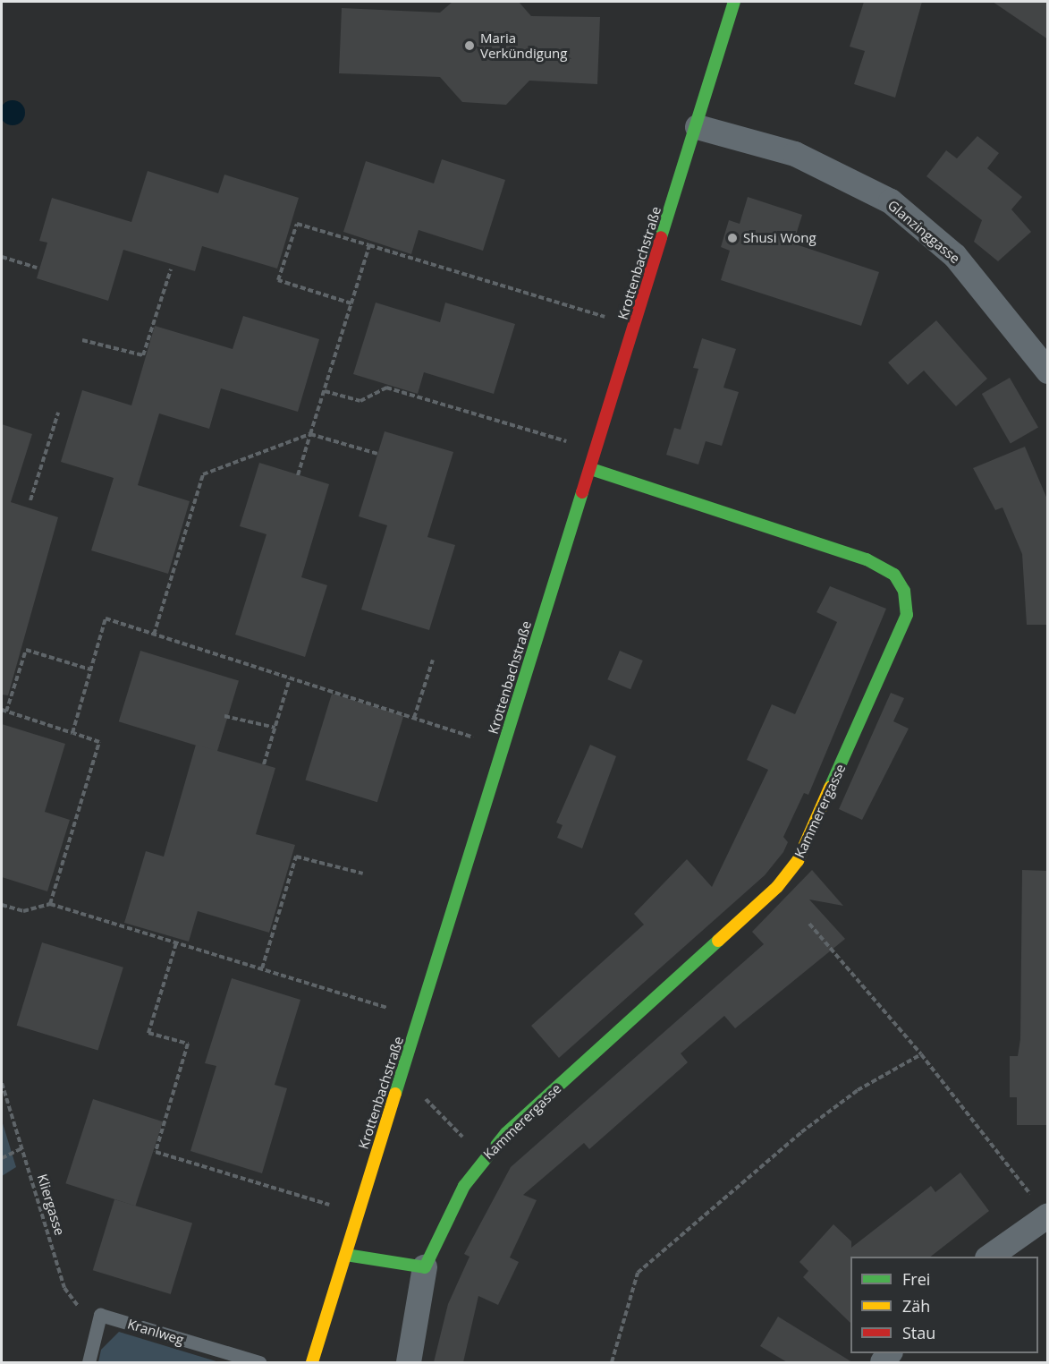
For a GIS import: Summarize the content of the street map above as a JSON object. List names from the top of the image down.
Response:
{
  "streets": {
    "main road": ["Krottenbachstraße", "Kammerergasse"],
    "street": ["Glanzinggasse"],
    "lane": ["Kranlweg"],
    "path": ["Kliergasse"]
  },
  "crossings": [
    ["Glanzinggasse", "Krottenbachstraße"],
    ["Krottenbachstraße", "Kammerergasse"],
    ["Kliergasse", "Kranlweg"]
  ],
  "places": ["Maria Verkündigung", "Shusi Wong"],
  "legend": ["Frei", "Zäh", "Stau"]
}
